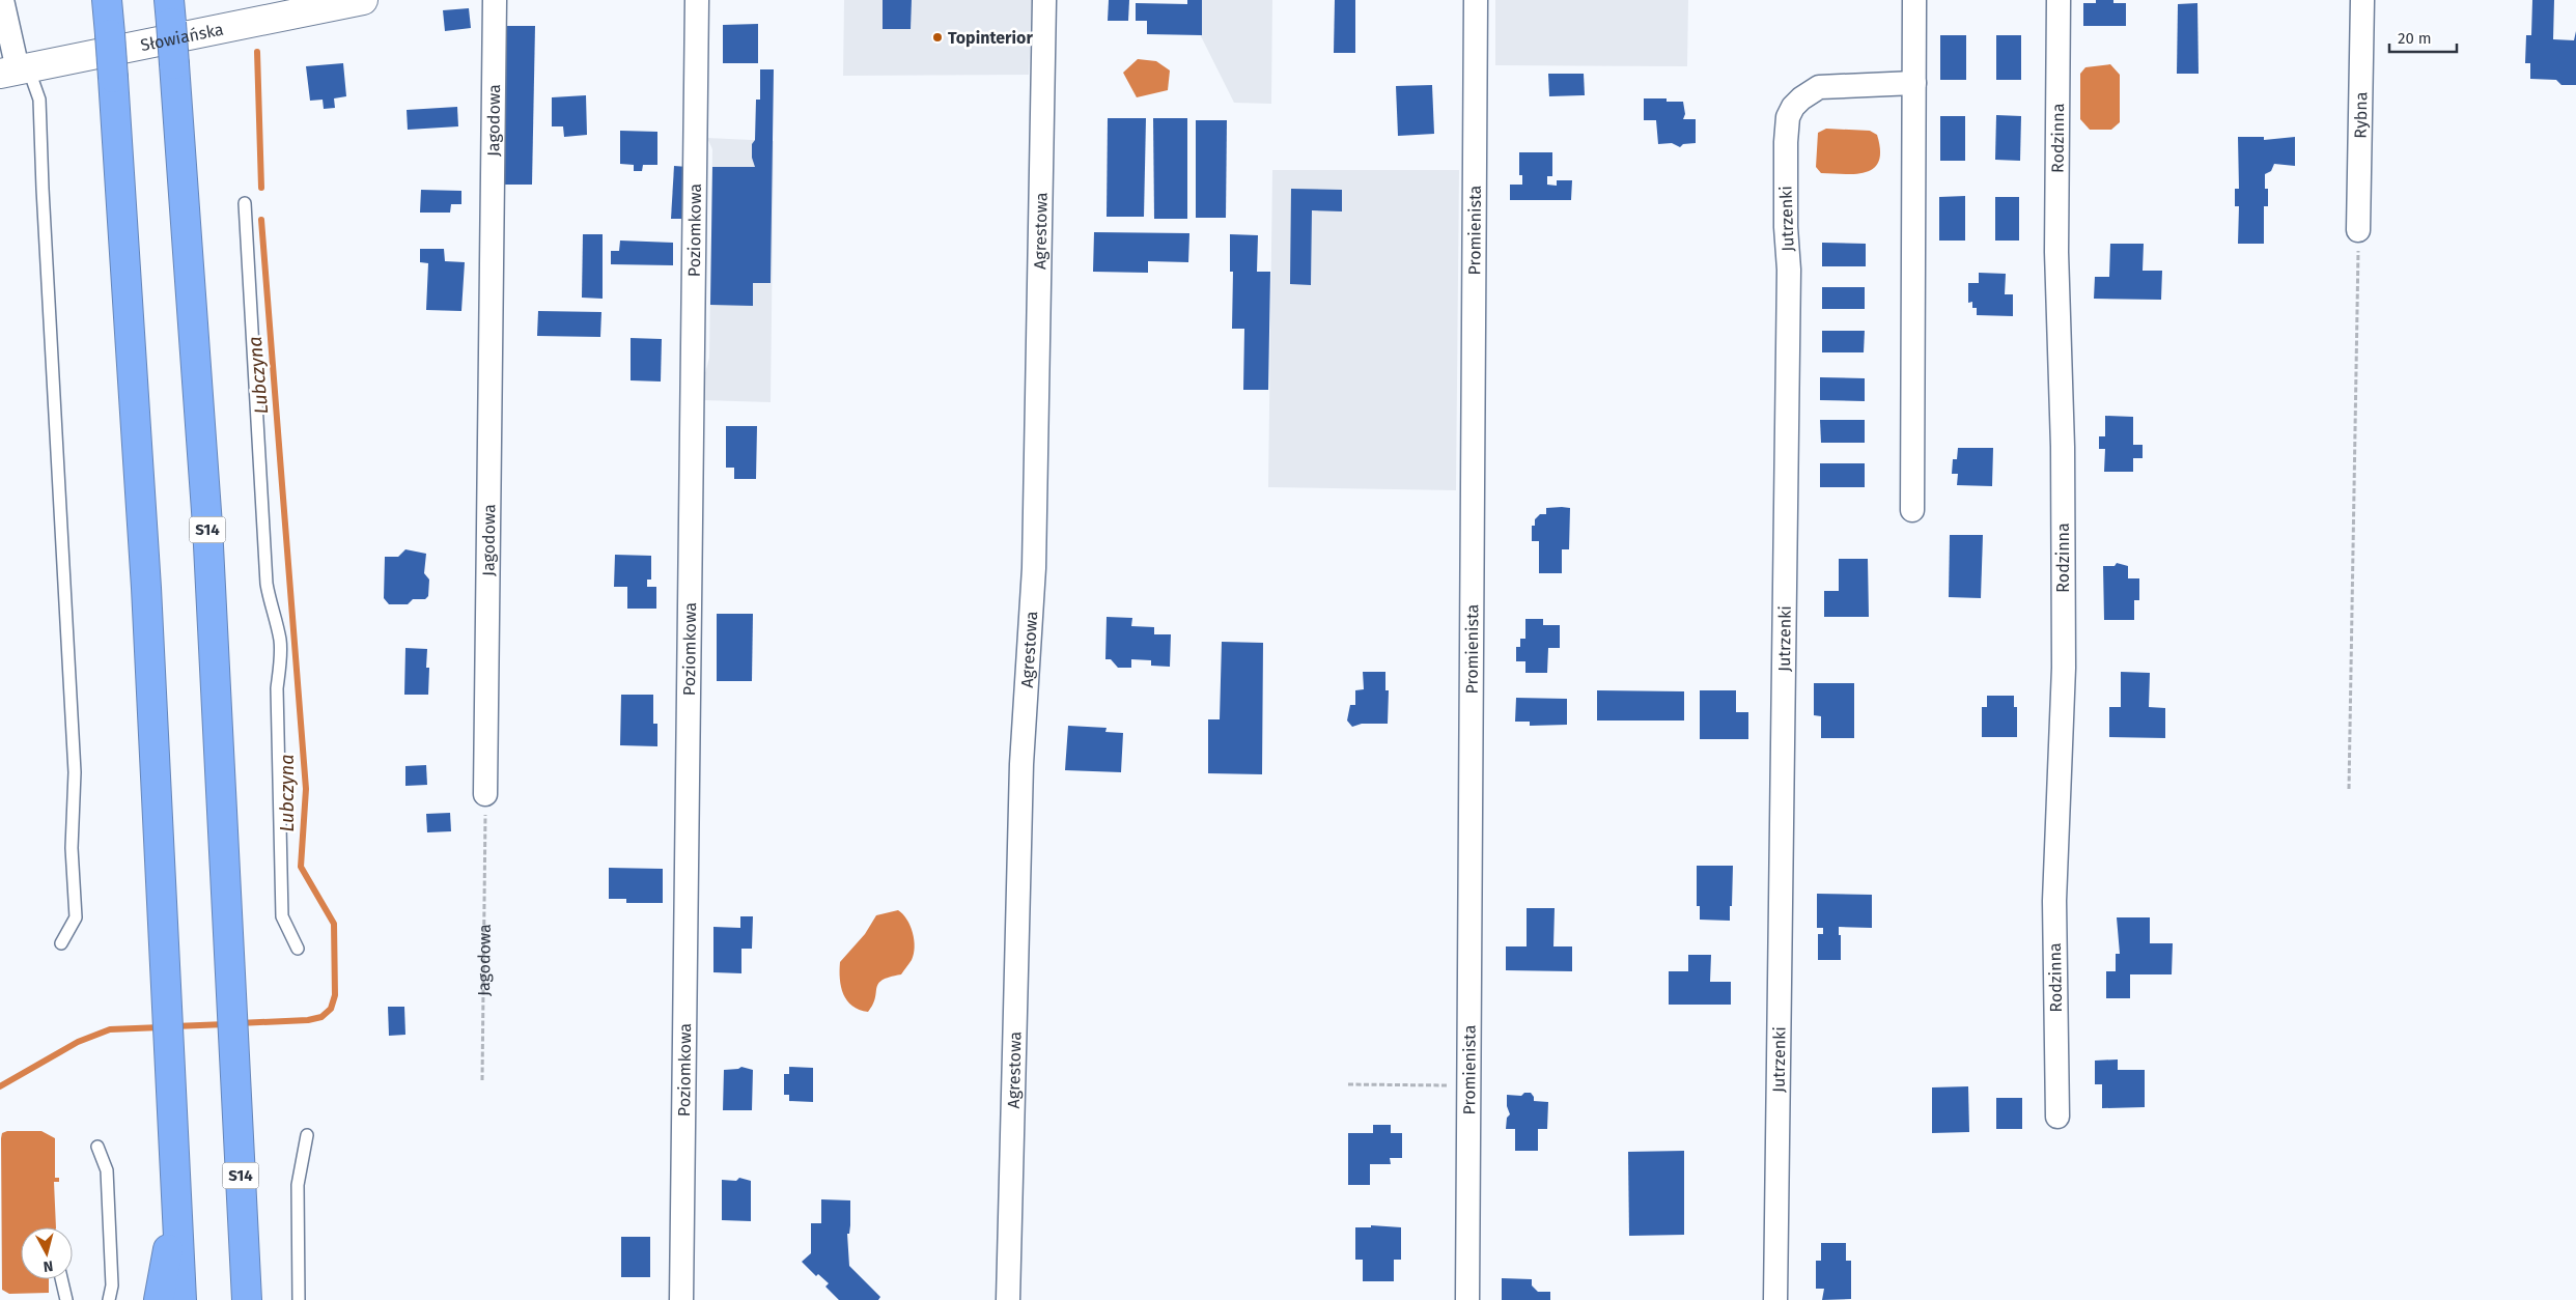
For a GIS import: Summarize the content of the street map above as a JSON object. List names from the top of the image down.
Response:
{
  "streets": {
    "highway": ["S14"],
    "street": [
      "Słowiańska",
      "Rybna",
      "Jagodowa",
      "Rodzinna",
      "Jutrzenki",
      "Poziomkowa",
      "Agrestowa",
      "Promienista"
    ]
  },
  "water": ["Lubczyna"],
  "places": ["Topinterior"],
  "scale_bar": "20 m",
  "north": "bottom"
}
